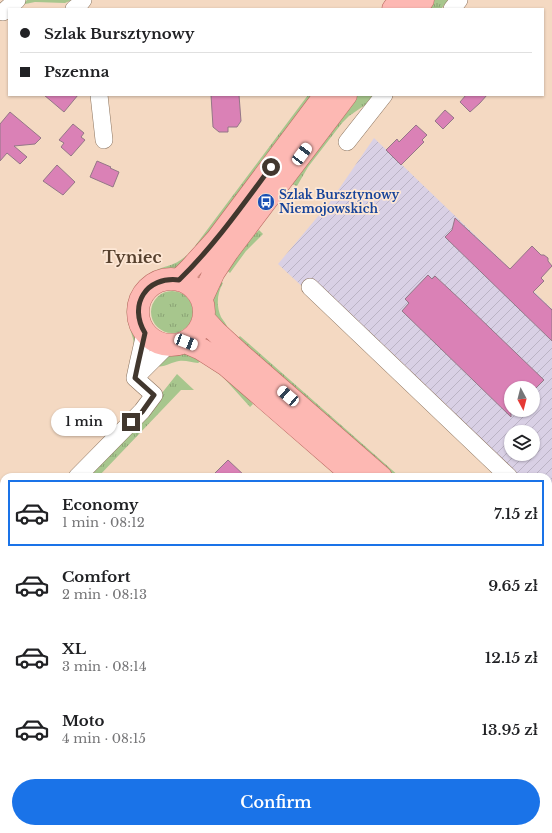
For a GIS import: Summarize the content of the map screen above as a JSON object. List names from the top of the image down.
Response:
{
  "districts": ["Tyniec"],
  "places": {
    "bus stop": ["Szlak Bursztynowy Niemojowskich"]
  },
  "north": "bottom",
  "page": {
    "banner": ["Szlak Bursztynowy", "Pszenna"],
    "bubble": "1 min",
    "list": [
      {
        "name": "Economy",
        "note": "1 min · 08:12",
        "value": "7.15 zł"
      },
      {
        "name": "Comfort",
        "note": "2 min · 08:13",
        "value": "9.65 zł"
      },
      {
        "name": "XL",
        "note": "3 min · 08:14",
        "value": "12.15 zł"
      },
      {
        "name": "Moto",
        "note": "4 min · 08:15",
        "value": "13.95 zł"
      }
    ],
    "buttons": "Confirm"
  }
}
